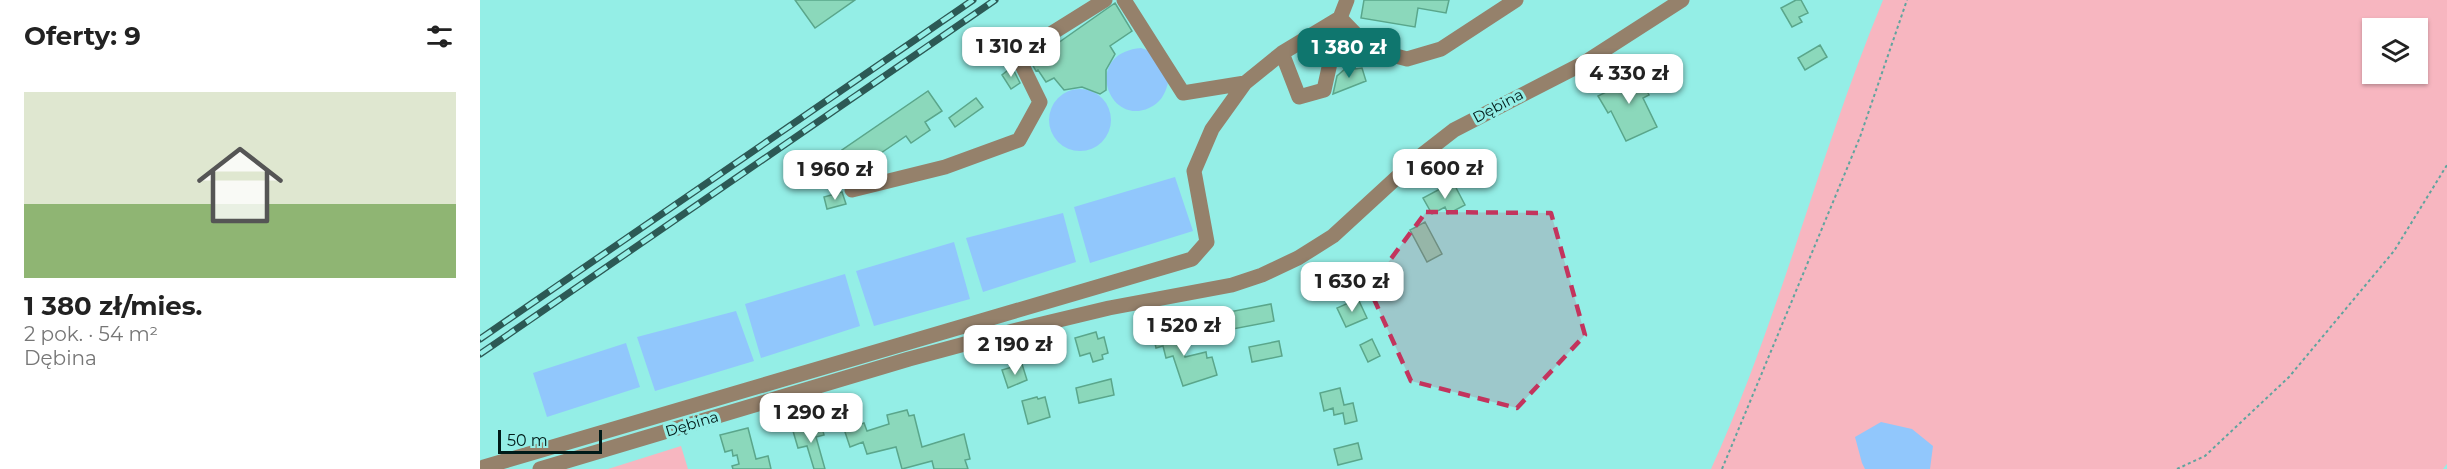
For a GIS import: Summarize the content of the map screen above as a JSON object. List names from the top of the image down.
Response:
{
  "streets": {
    "street": ["Dębina"]
  },
  "scale_bar": "50 m",
  "page": {
    "heading": "Oferty: 9",
    "price": [
      "1 310 zł",
      "1 380 zł",
      "4 330 zł",
      "1 600 zł",
      "1 960 zł",
      "1 630 zł",
      "1 520 zł",
      "2 190 zł",
      "1 290 zł"
    ],
    "list": [
      {
        "name": "1 380 zł/mies.",
        "note": "2 pok. · 54 m² · Dębina"
      }
    ],
    "scale": "50 m"
  }
}
